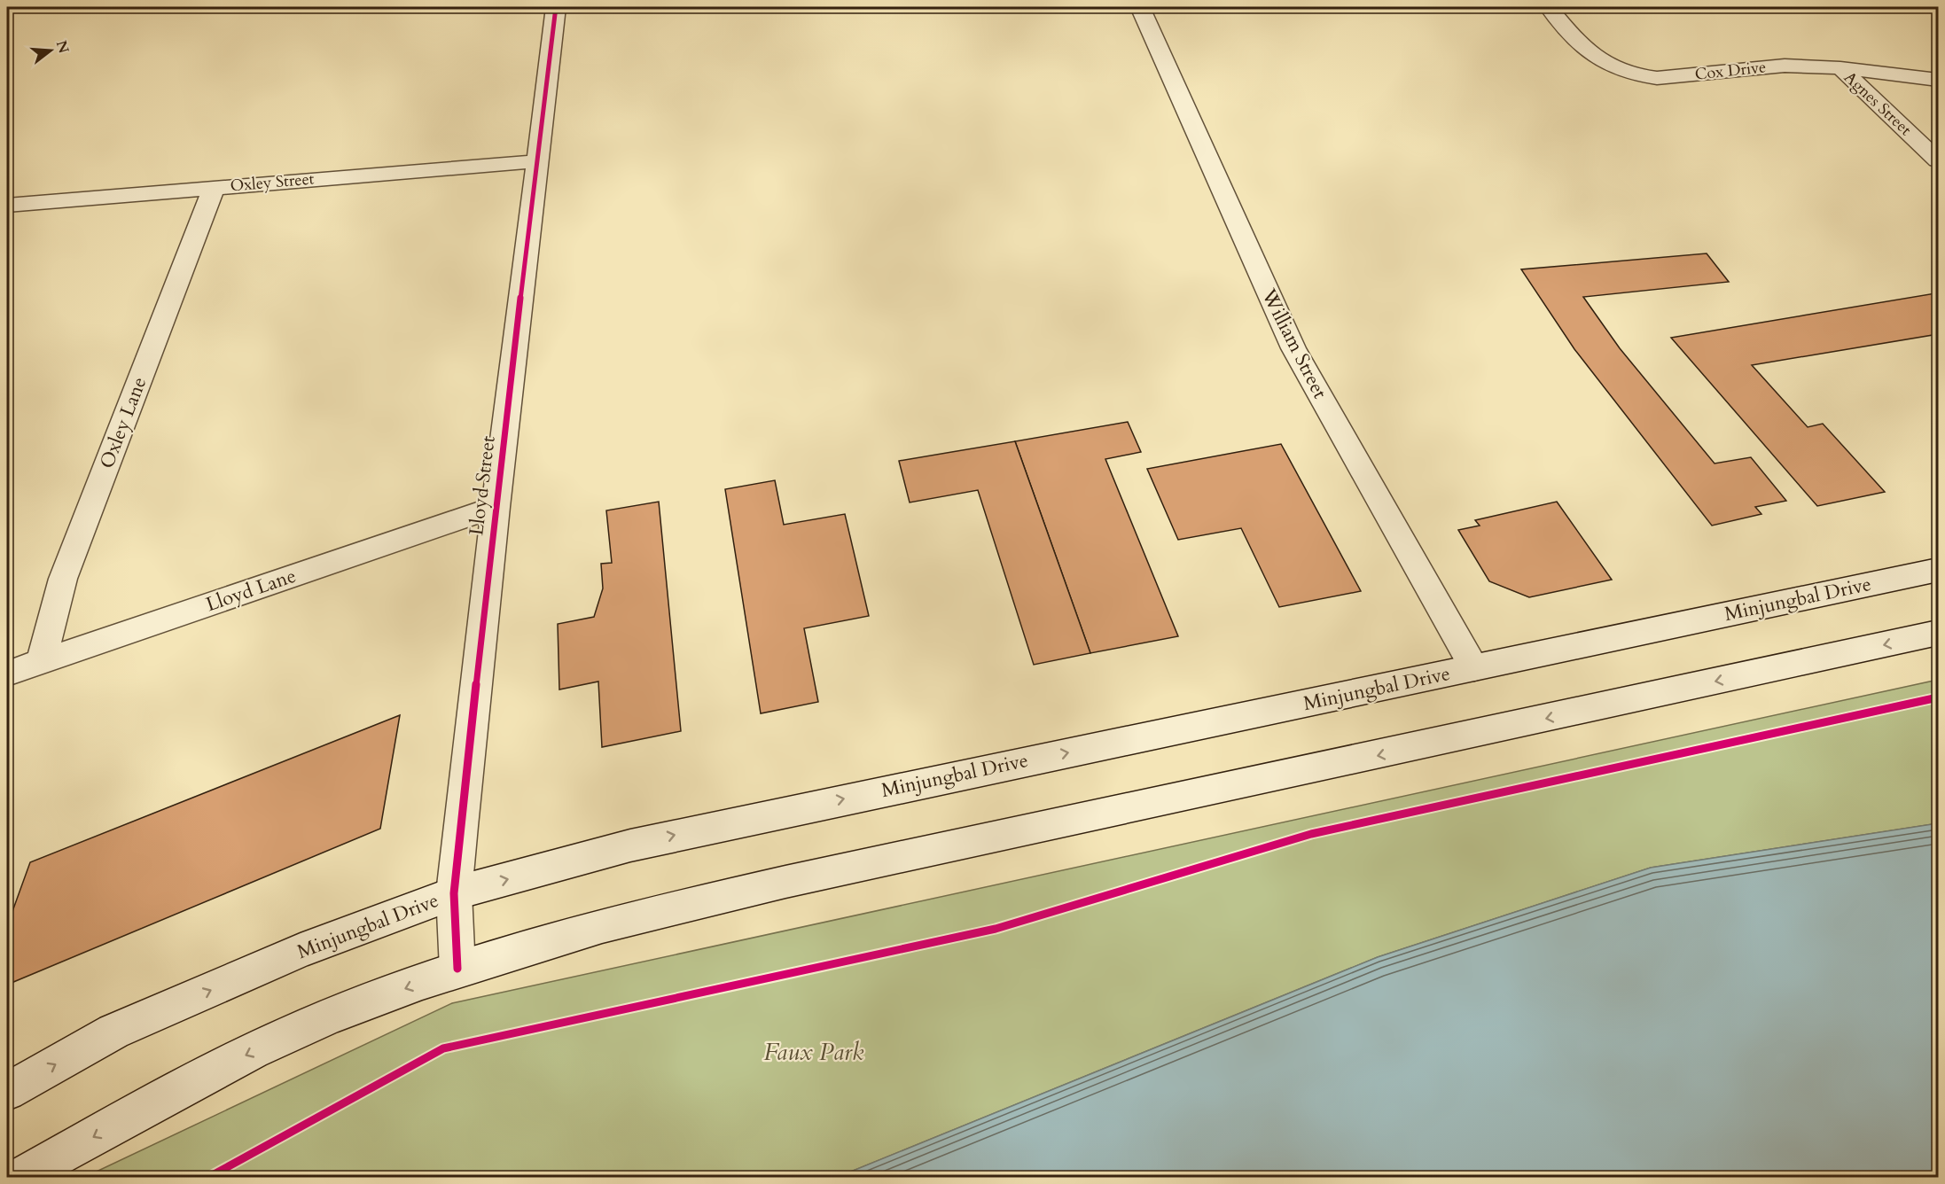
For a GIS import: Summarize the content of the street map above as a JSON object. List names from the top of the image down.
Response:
{
  "streets": {
    "street": [
      "Cox Drive",
      "Agnes Street",
      "Oxley Street",
      "William Street",
      "Oxley Lane",
      "Lloyd Street",
      "Lloyd Lane",
      "Minjungbal Drive"
    ]
  },
  "crossings": [
    ["Cox Drive", "Agnes Street"],
    ["Oxley Street", "Oxley Lane"],
    ["Oxley Street", "Lloyd Street"],
    ["William Street", "Minjungbal Drive"],
    ["Oxley Lane", "Lloyd Lane"],
    ["Lloyd Street", "Lloyd Lane"],
    ["Lloyd Street", "Minjungbal Drive"]
  ],
  "parks": ["Faux Park"],
  "north": "right"
}
